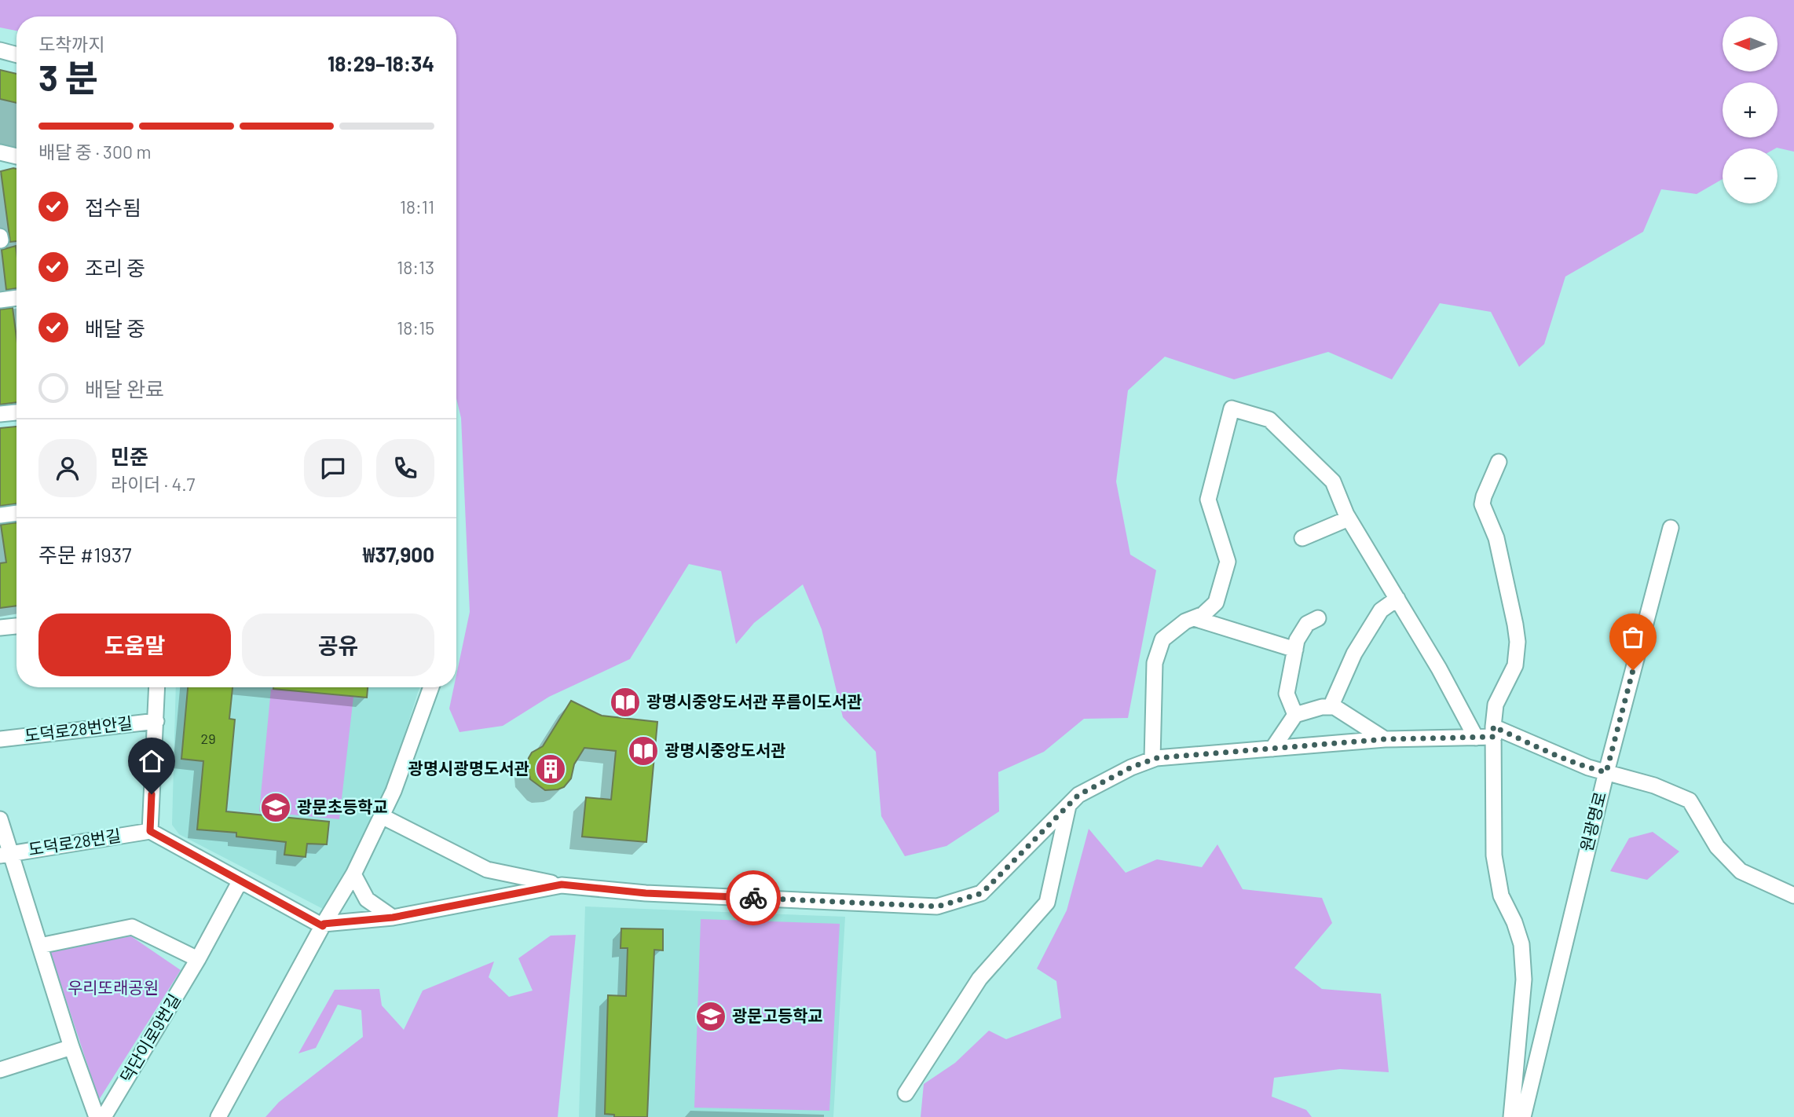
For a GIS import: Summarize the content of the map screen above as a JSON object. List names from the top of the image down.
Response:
{
  "streets": {
    "street": [
      "도덕로28번안길",
      "원광명로",
      "도덕로28번길",
      "덕단이로9번길"
    ]
  },
  "crossings": [
    ["도덕로28번안길", "도덕로28번길"]
  ],
  "parks": ["우리또래공원"],
  "places": {
    "library": ["광명시중앙도서관 푸름이도서관", "광명시중앙도서관"],
    "building": ["광명시광명도서관"],
    "school or university": ["광문초등학교", "광문고등학교"]
  },
  "house_numbers": ["29"],
  "north": "left",
  "page": {
    "map_buttons": ["+", "−"],
    "heading": ["3 분", "도착까지", "18:29–18:34"],
    "panel": [
      "민준",
      "라이더 · 4.7",
      "주문 #1937",
      "₩37,900"
    ],
    "bar": "배달 중 · 300 m",
    "list": [
      ["접수됨", "18:11"],
      ["조리 중", "18:13"],
      ["배달 중", "18:15"],
      "배달 완료"
    ],
    "buttons": ["도움말", "공유"]
  }
}
